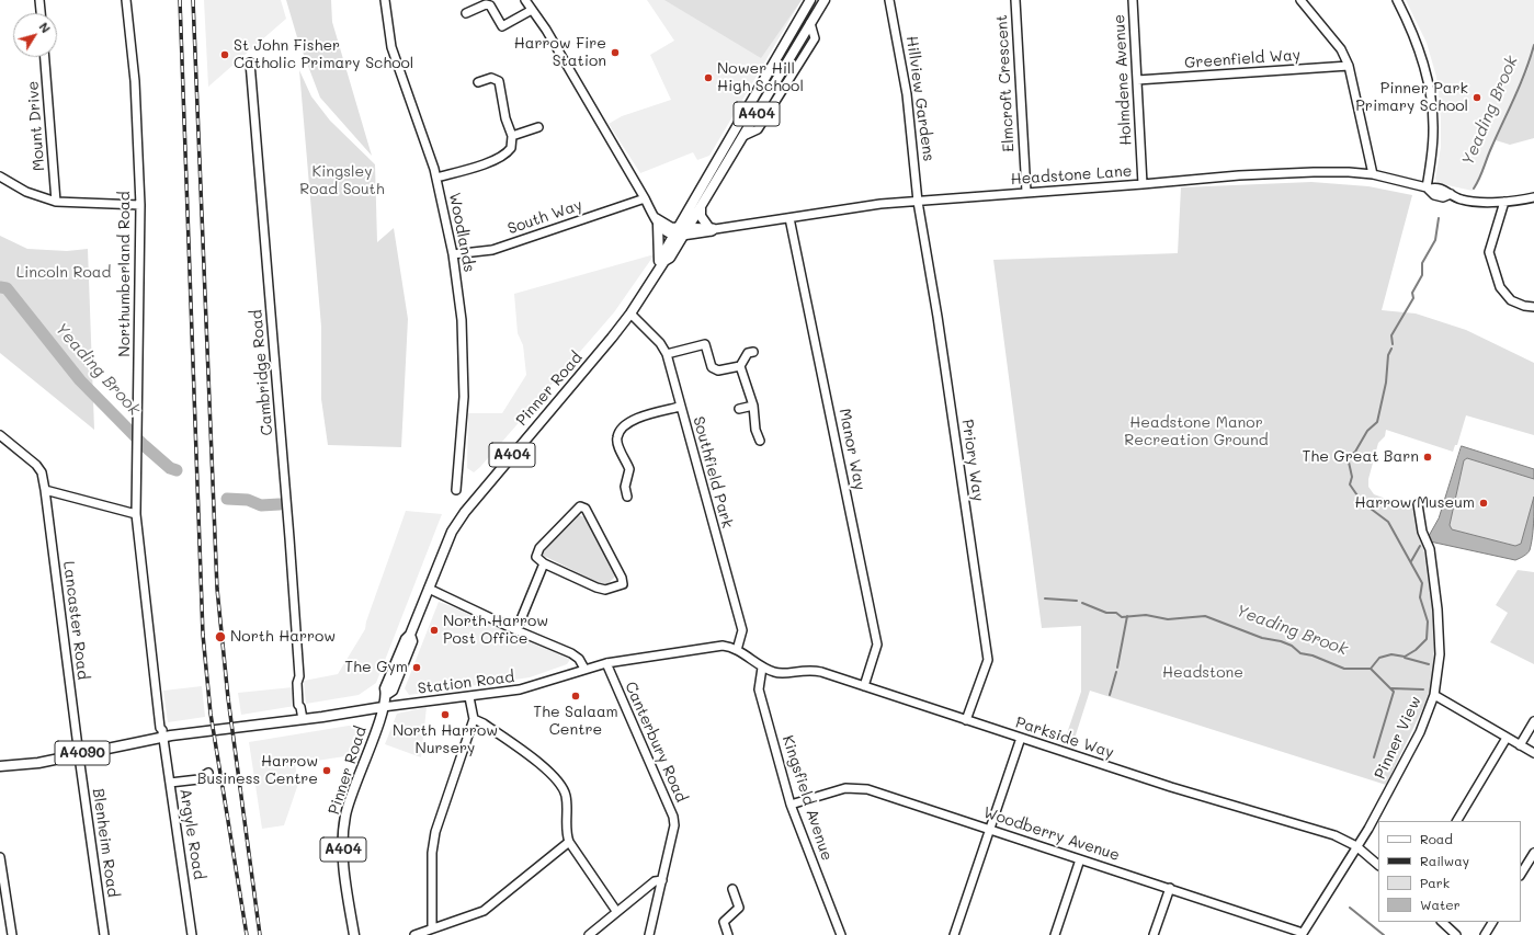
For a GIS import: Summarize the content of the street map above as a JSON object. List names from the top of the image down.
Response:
{
  "streets": {
    "main road": [
      "A404",
      "Pinner Road",
      "Station Road",
      "A4090"
    ],
    "street": [
      "Greenfield Way",
      "Holmdene Avenue",
      "Elmcroft Crescent",
      "Hillview Gardens",
      "Mount Drive",
      "Headstone Lane",
      "South Way",
      "Woodlands",
      "Northumberland Road",
      "Cambridge Road",
      "Manor Way",
      "Priory Way",
      "Southfield Park",
      "Lancaster Road",
      "Parkside Way",
      "Pinner View",
      "Canterbury Road",
      "Kingsfield Avenue",
      "Argyle Road",
      "Woodberry Avenue",
      "Blenheim Road"
    ]
  },
  "crossings": [
    ["Greenfield Way", "Holmdene Avenue"],
    ["Holmdene Avenue", "Headstone Lane"],
    ["Elmcroft Crescent", "Headstone Lane"],
    ["Hillview Gardens", "Headstone Lane"],
    ["Hillview Gardens", "Priory Way"],
    ["A404", "Headstone Lane"],
    ["A404", "Pinner Road"],
    ["Headstone Lane", "Pinner Road"],
    ["Headstone Lane", "Manor Way"],
    ["Headstone Lane", "Priory Way"],
    ["South Way", "Woodlands"],
    ["Northumberland Road", "Station Road"],
    ["Northumberland Road", "A4090"],
    ["Northumberland Road", "Argyle Road"],
    ["Cambridge Road", "Station Road"],
    ["Pinner Road", "Southfield Park"],
    ["Pinner Road", "Station Road"],
    ["Manor Way", "Parkside Way"],
    ["Priory Way", "Parkside Way"],
    ["Southfield Park", "Station Road"],
    ["Lancaster Road", "A4090"],
    ["Lancaster Road", "Blenheim Road"],
    ["Station Road", "Parkside Way"],
    ["Station Road", "Canterbury Road"],
    ["Station Road", "A4090"],
    ["Station Road", "Kingsfield Avenue"],
    ["Station Road", "Argyle Road"],
    ["Parkside Way", "Pinner View"],
    ["Parkside Way", "Kingsfield Avenue"],
    ["Pinner View", "Woodberry Avenue"],
    ["A4090", "Argyle Road"],
    ["A4090", "Blenheim Road"],
    ["Kingsfield Avenue", "Woodberry Avenue"]
  ],
  "water": ["Yeading Brook"],
  "parks": [
    "Kingsley Road South",
    "Lincoln Road",
    "Headstone Manor Recreation Ground",
    "Headstone"
  ],
  "places": [
    "Harrow Fire Station",
    "St John Fisher Catholic Primary School",
    "Nower Hill High School",
    "Pinner Park Primary School",
    "The Great Barn",
    "Harrow Museum",
    "North Harrow Post Office",
    "North Harrow",
    "The Gym",
    "The Salaam Centre",
    "North Harrow Nursery",
    "Harrow Business Centre"
  ],
  "legend": [
    "Road",
    "Railway",
    "Park",
    "Water"
  ],
  "north": "top right"
}
